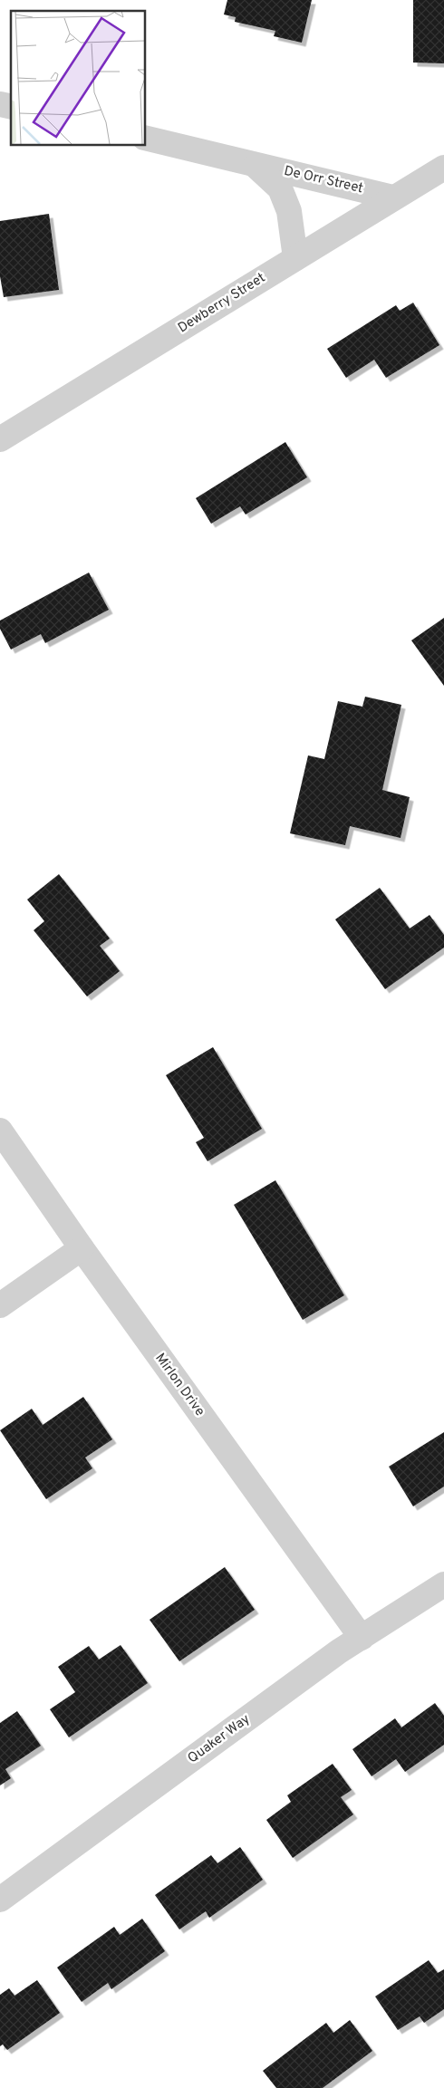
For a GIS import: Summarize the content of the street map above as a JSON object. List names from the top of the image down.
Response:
{
  "streets": {
    "street": [
      "De Orr Street",
      "Dewberry Street",
      "Mirlon Drive",
      "Quaker Way"
    ]
  },
  "crossings": [
    ["De Orr Street", "Dewberry Street"],
    ["Mirlon Drive", "Quaker Way"]
  ]
}
